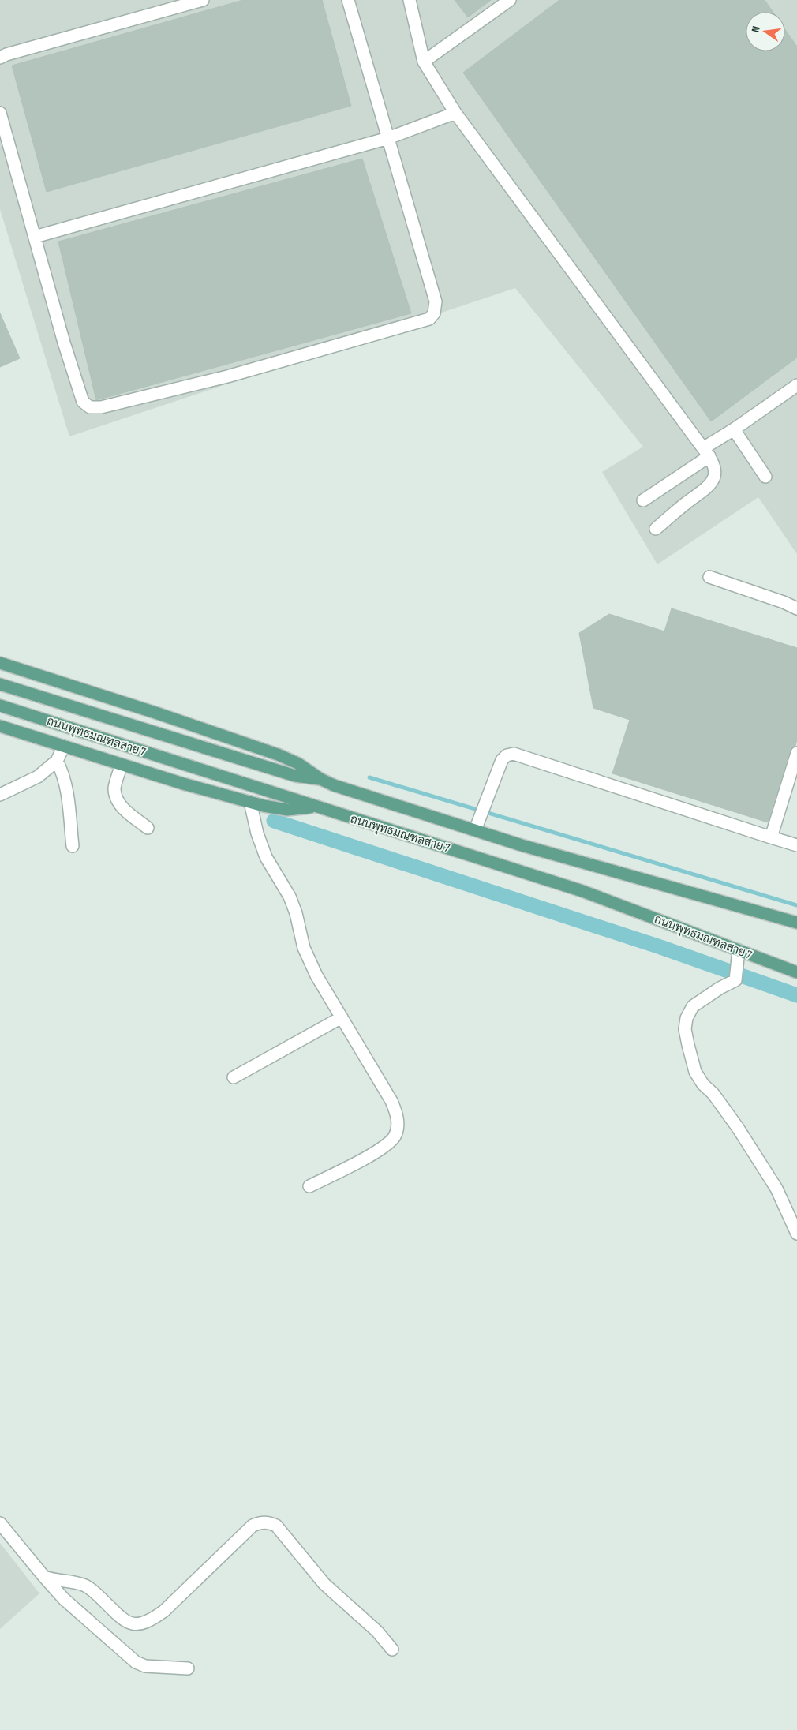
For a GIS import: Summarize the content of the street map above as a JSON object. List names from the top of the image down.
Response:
{
  "streets": {
    "main road": ["ถนนพุทธมณฑลสาย 7"]
  },
  "north": "left"
}
